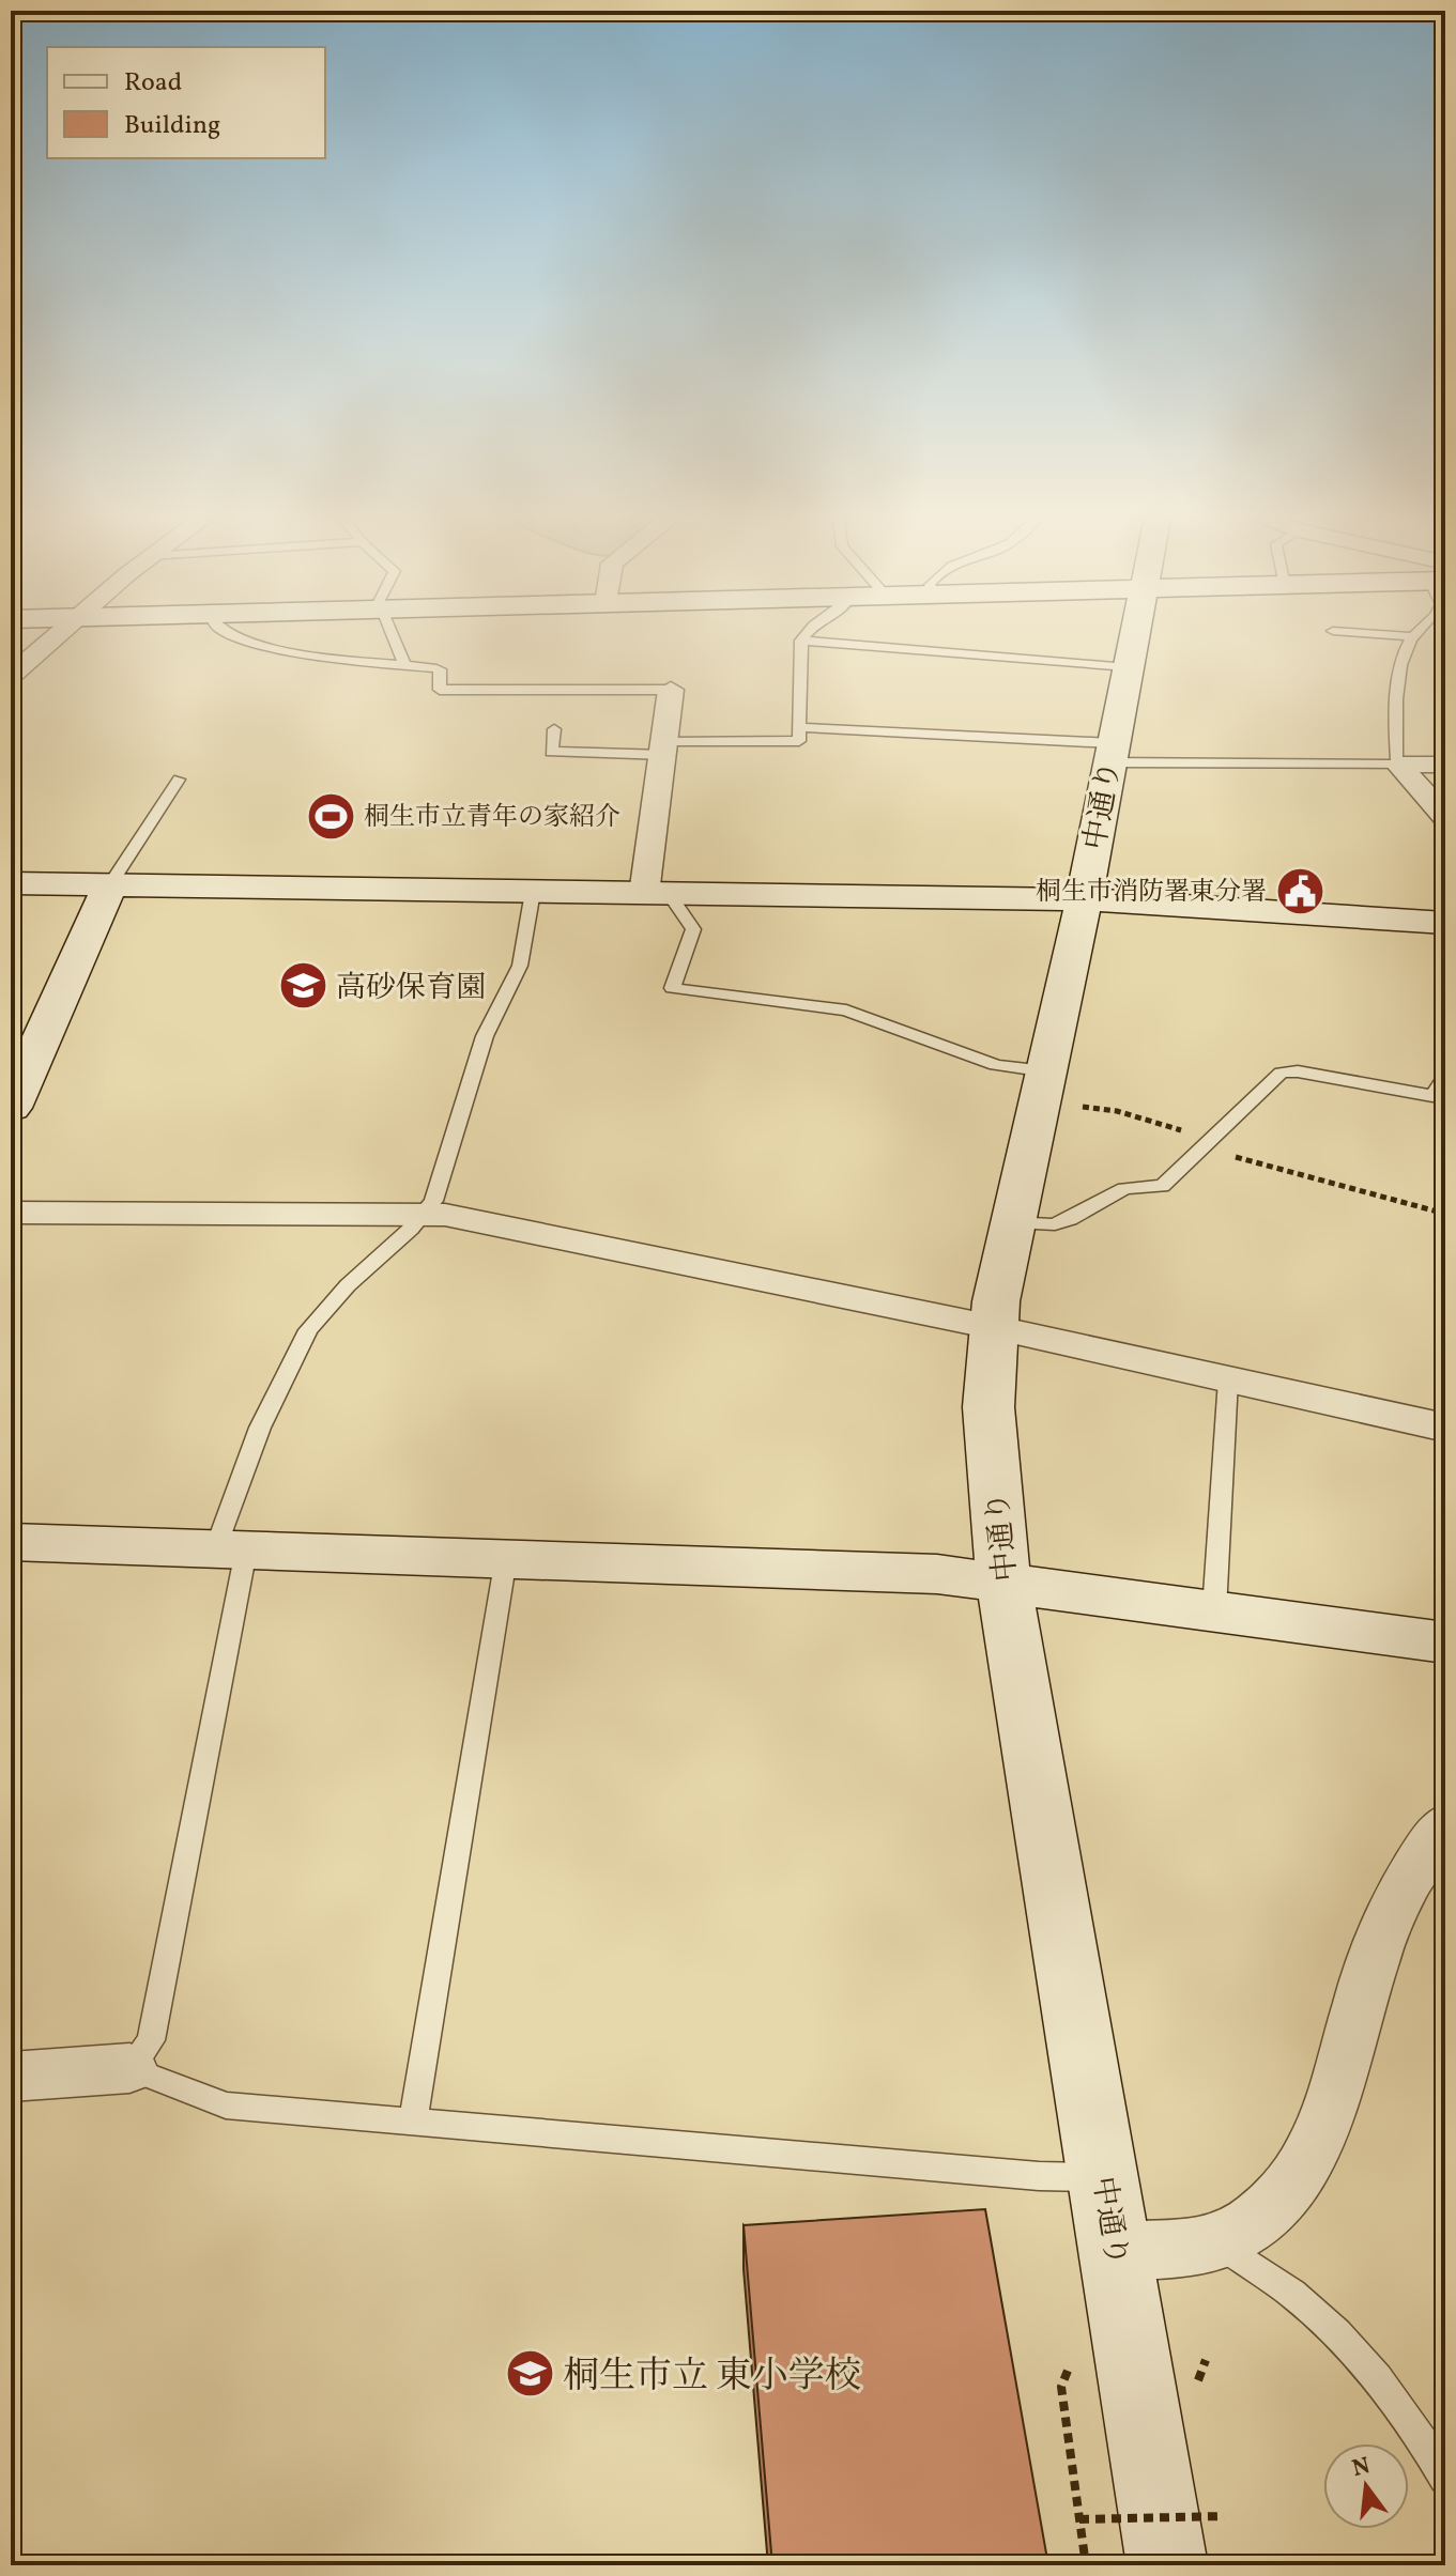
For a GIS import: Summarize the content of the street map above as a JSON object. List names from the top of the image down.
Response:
{
  "streets": {
    "street": ["中通り"]
  },
  "places": {
    "sports": ["桐生市立青年の家紹介"],
    "public building": ["桐生市消防署東分署"],
    "school or university": ["高砂保育園", "桐生市立 東小学校"]
  },
  "legend": ["Road", "Building"],
  "north": "top"
}
